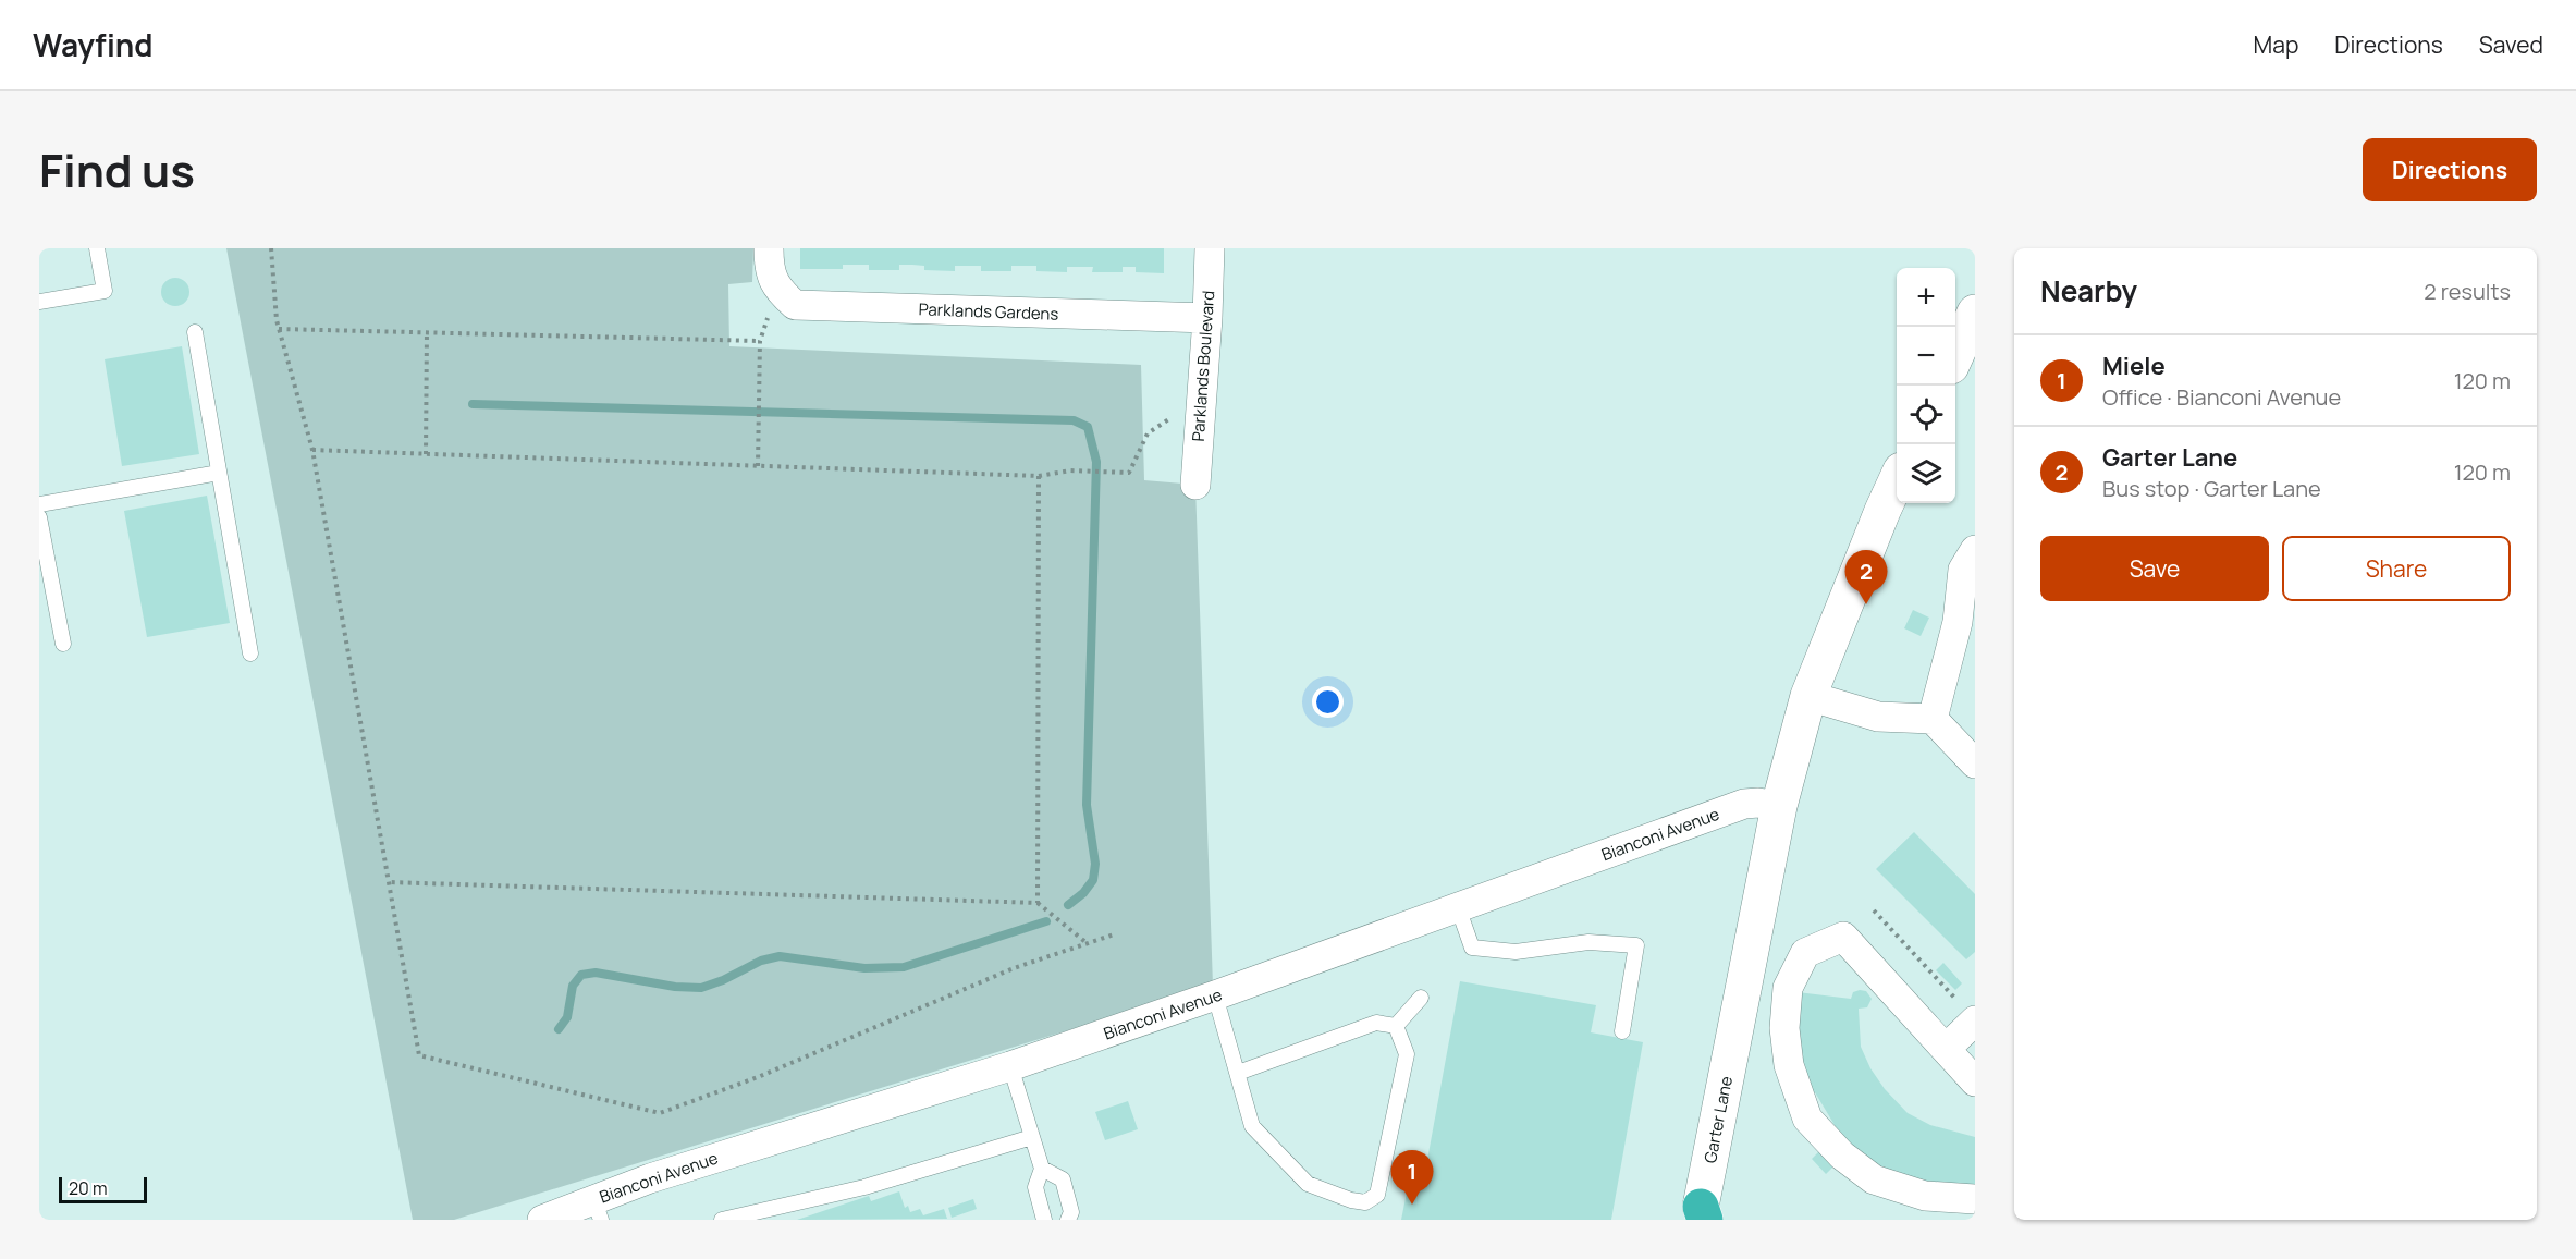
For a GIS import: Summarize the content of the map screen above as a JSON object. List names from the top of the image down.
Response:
{
  "streets": {
    "street": [
      "Parklands Gardens",
      "Parklands Boulevard",
      "Bianconi Avenue",
      "Garter Lane"
    ]
  },
  "crossings": [
    ["Parklands Gardens", "Parklands Boulevard"],
    ["Bianconi Avenue", "Garter Lane"]
  ],
  "scale_bar": "20 m",
  "page": {
    "header": "Wayfind",
    "nav": ["Map", "Directions", "Saved"],
    "title": "Find us",
    "buttons": [
      "Directions",
      ["Save", "Share"]
    ],
    "heading": ["Nearby", "2 results"],
    "map_buttons": ["+", "−"],
    "list": [
      {
        "mark": "1",
        "name": "Miele",
        "note": "Office · Bianconi Avenue",
        "value": "120 m"
      },
      {
        "mark": "2",
        "name": "Garter Lane",
        "note": "Bus stop · Garter Lane",
        "value": "120 m"
      }
    ],
    "pins": ["2", "1"],
    "scale": "20 m"
  }
}
